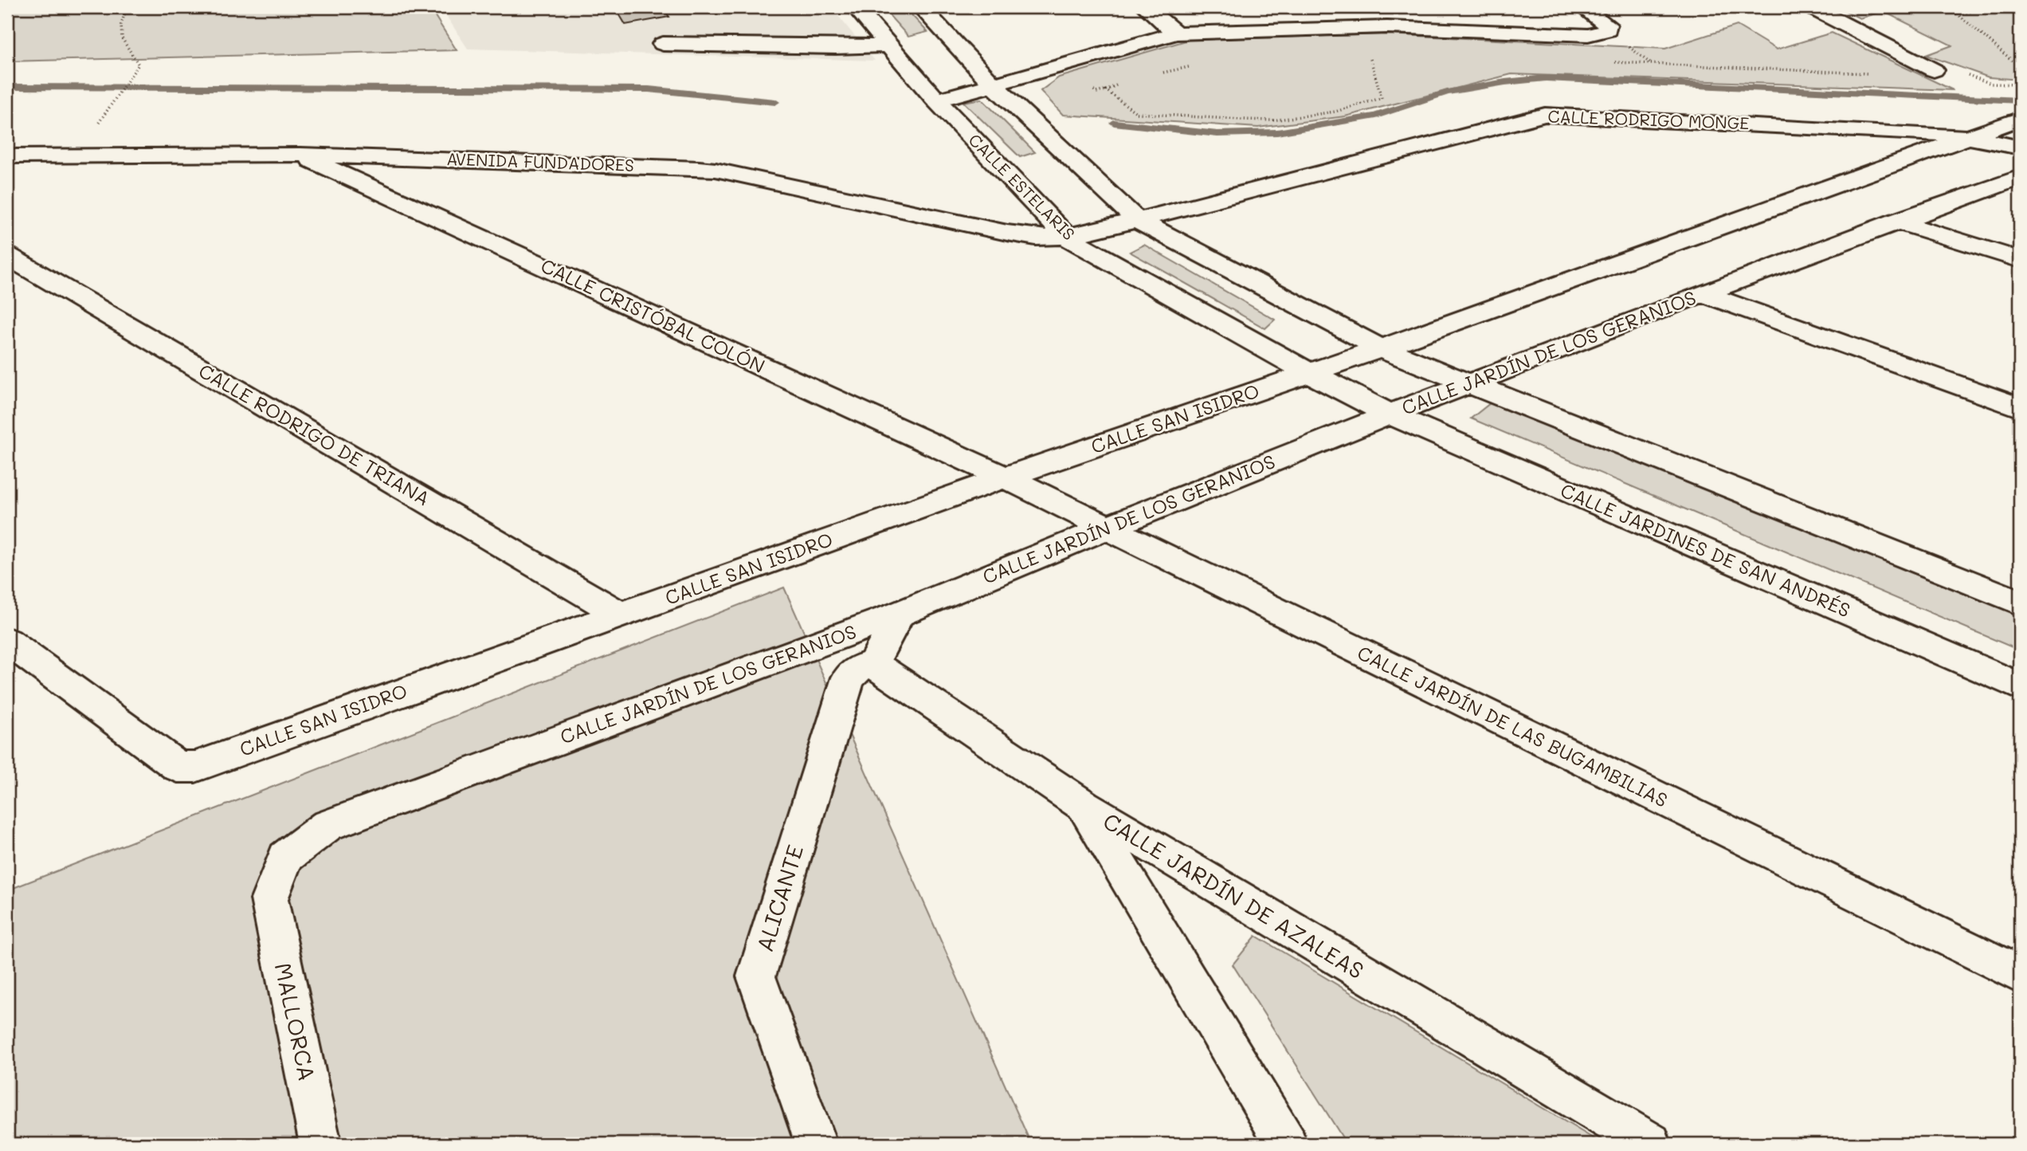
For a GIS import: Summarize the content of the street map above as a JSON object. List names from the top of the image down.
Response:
{
  "streets": {
    "street": [
      "CALLE RODRIGO MONGE",
      "AVENIDA FUNDADORES",
      "CALLE ESTELARIS",
      "CALLE CRISTÓBAL COLÓN",
      "CALLE JARDÍN DE LOS GERANIOS",
      "CALLE SAN ISIDRO",
      "CALLE RODRIGO DE TRIANA",
      "CALLE JARDINES DE SAN ANDRÉS",
      "CALLE JARDÍN DE LAS BUGAMBILIAS",
      "CALLE JARDÍN DE AZALEAS",
      "ALICANTE",
      "MALLORCA"
    ]
  },
  "crossings": [
    ["CALLE RODRIGO MONGE", "AVENIDA FUNDADORES"],
    ["CALLE RODRIGO MONGE", "CALLE ESTELARIS"],
    ["AVENIDA FUNDADORES", "CALLE ESTELARIS"],
    ["AVENIDA FUNDADORES", "CALLE CRISTÓBAL COLÓN"],
    ["CALLE ESTELARIS", "CALLE JARDÍN DE LOS GERANIOS"],
    ["CALLE ESTELARIS", "CALLE SAN ISIDRO"],
    ["CALLE ESTELARIS", "CALLE JARDINES DE SAN ANDRÉS"],
    ["CALLE CRISTÓBAL COLÓN", "CALLE SAN ISIDRO"],
    ["CALLE CRISTÓBAL COLÓN", "CALLE JARDÍN DE LAS BUGAMBILIAS"],
    ["CALLE JARDÍN DE LOS GERANIOS", "CALLE JARDINES DE SAN ANDRÉS"],
    ["CALLE JARDÍN DE LOS GERANIOS", "CALLE JARDÍN DE LAS BUGAMBILIAS"],
    ["CALLE JARDÍN DE LOS GERANIOS", "MALLORCA"],
    ["CALLE SAN ISIDRO", "CALLE RODRIGO DE TRIANA"],
    ["CALLE SAN ISIDRO", "CALLE JARDÍN DE LAS BUGAMBILIAS"],
    ["CALLE JARDÍN DE AZALEAS", "ALICANTE"]
  ]
}
